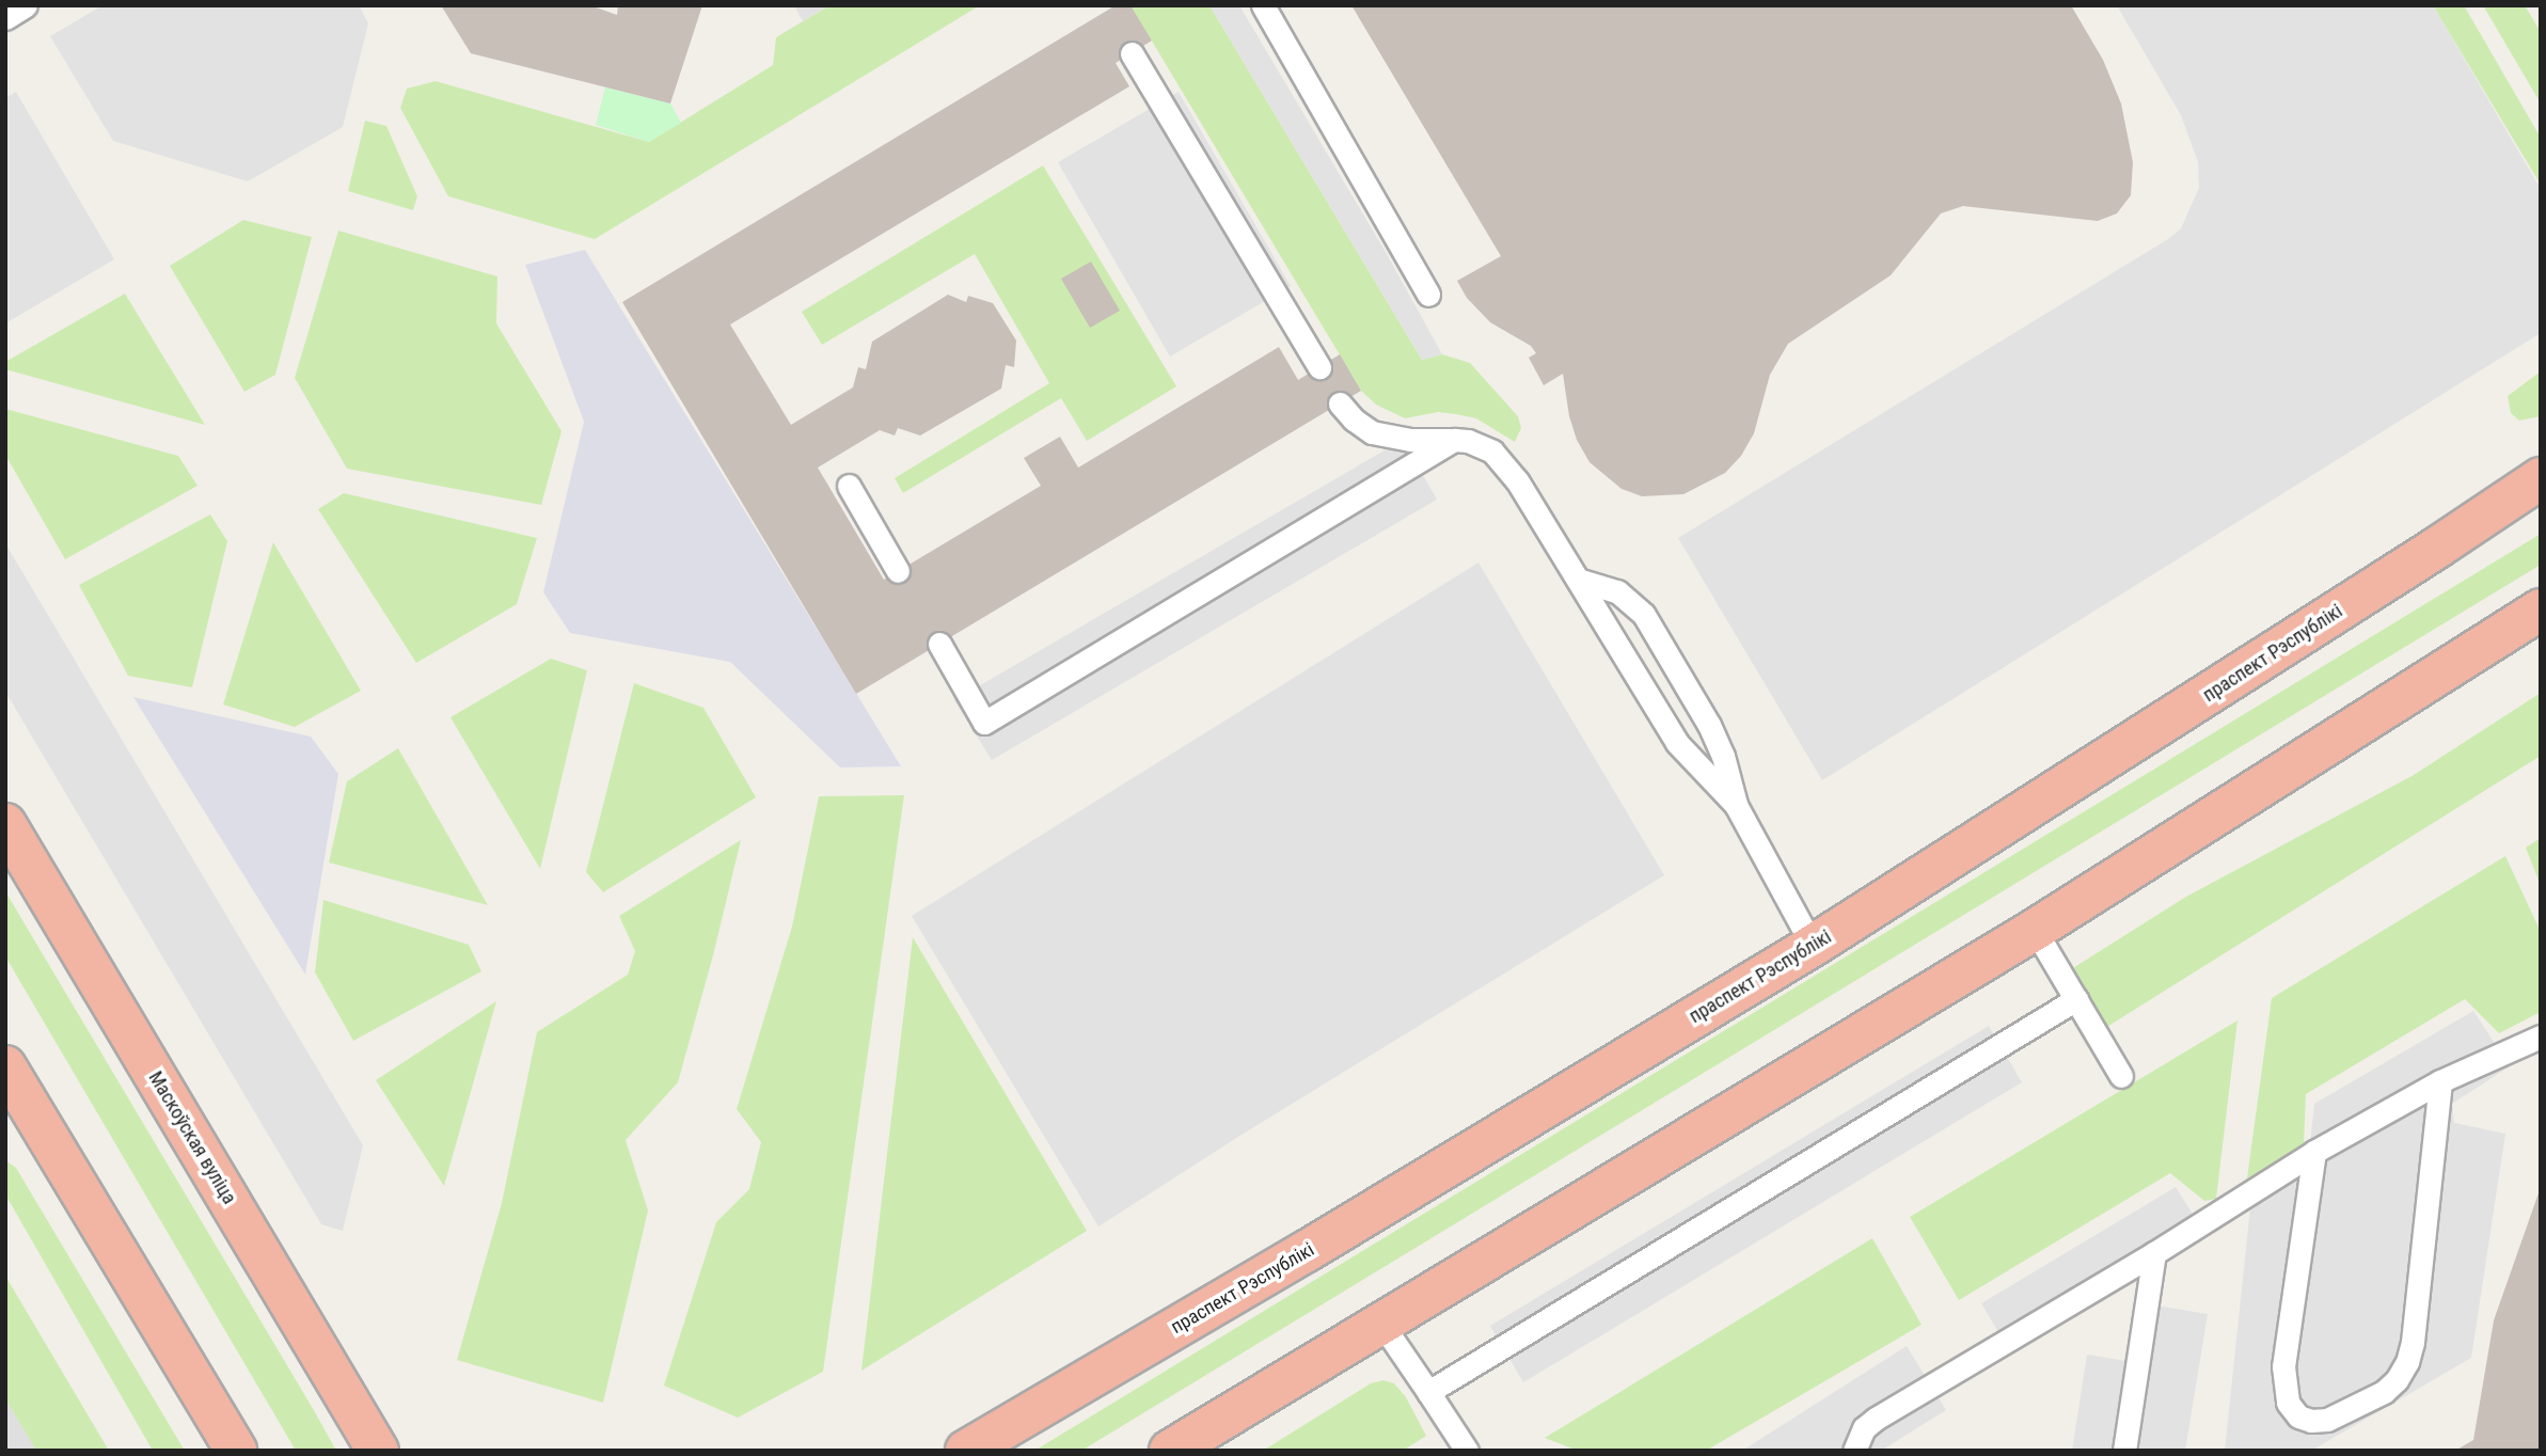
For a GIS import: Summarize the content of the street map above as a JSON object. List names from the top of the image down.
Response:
{
  "streets": {
    "highway": ["праспект Рэспублікі", "Маскоўская вуліца"]
  }
}
